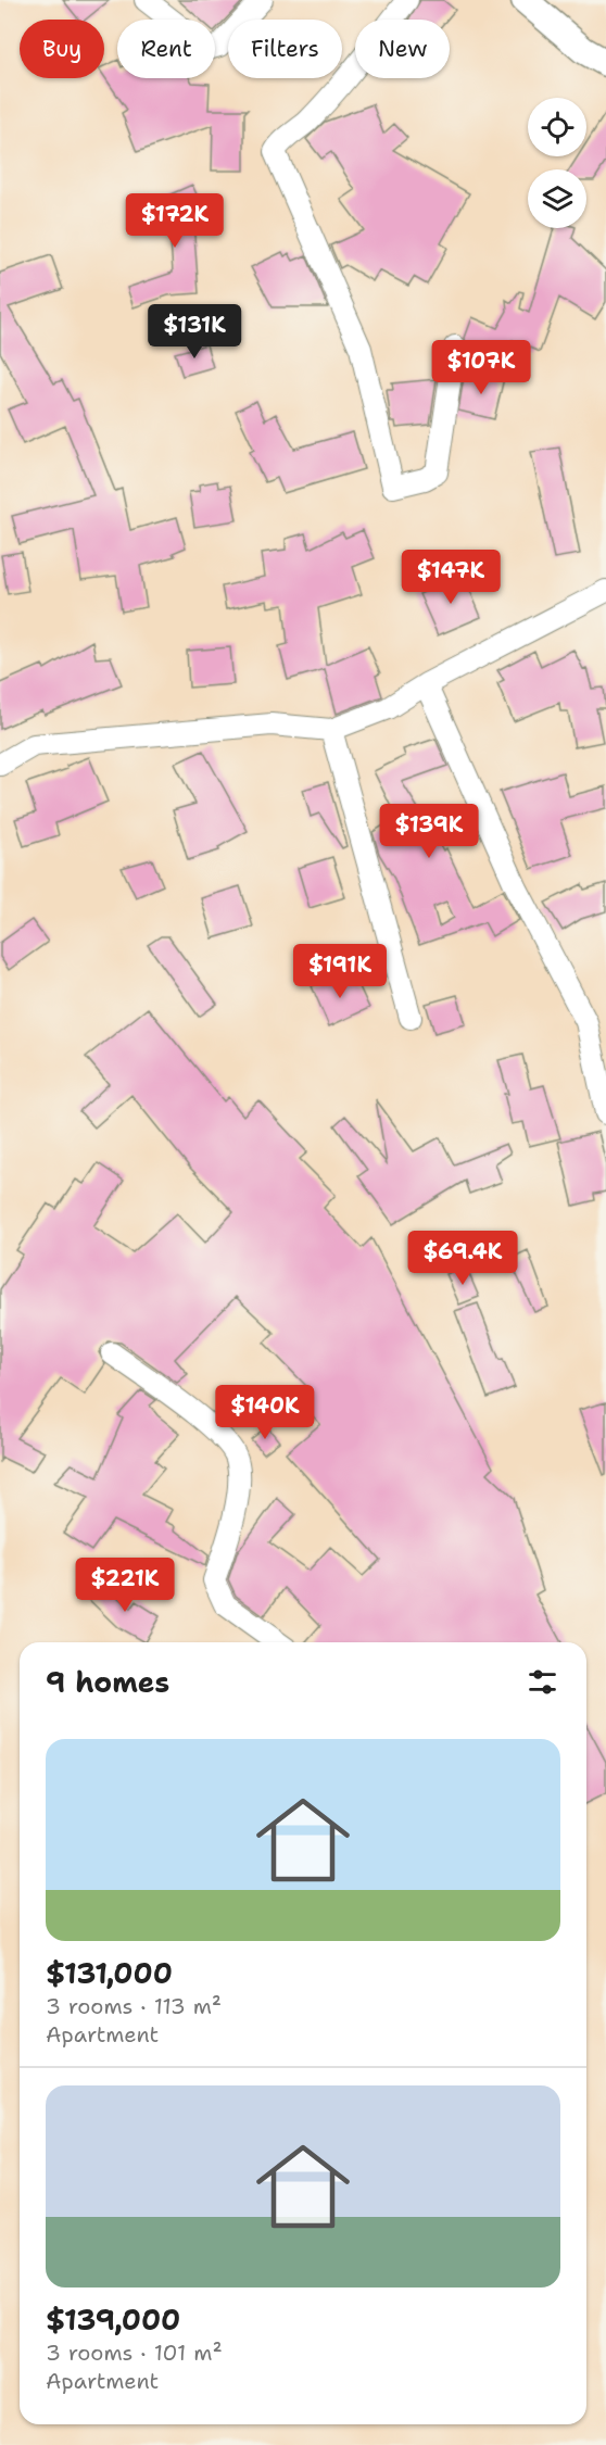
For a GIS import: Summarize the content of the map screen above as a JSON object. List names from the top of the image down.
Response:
{
  "page": {
    "chip": [
      "Buy",
      "Rent",
      "Filters",
      "New"
    ],
    "price": [
      "$172K",
      "$131K",
      "$107K",
      "$147K",
      "$139K",
      "$191K",
      "$69.4K",
      "$140K",
      "$221K"
    ],
    "heading": "9 homes",
    "list": [
      {
        "name": "$131,000",
        "note": "3 rooms · 113 m² · Apartment"
      },
      {
        "name": "$139,000",
        "note": "3 rooms · 101 m² · Apartment"
      }
    ]
  }
}
